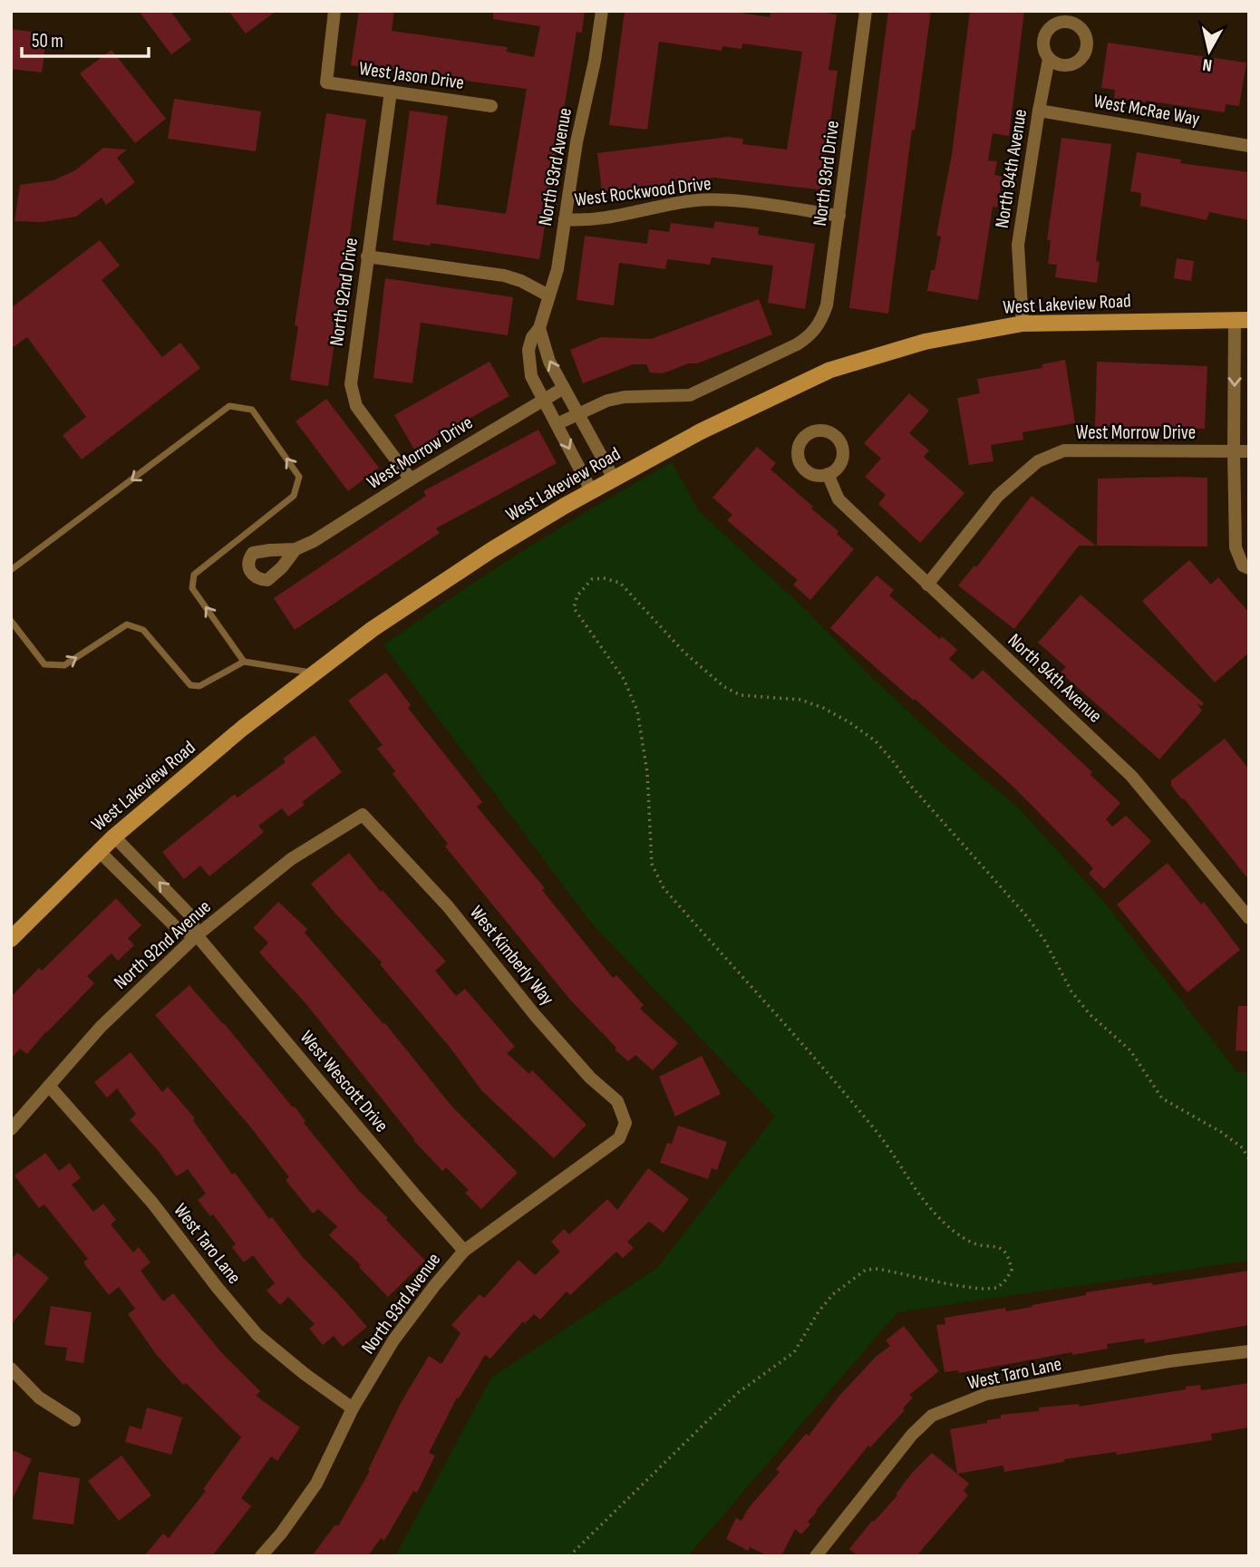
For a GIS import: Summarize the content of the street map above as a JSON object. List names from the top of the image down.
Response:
{
  "streets": {
    "street": [
      "West Jason Drive",
      "West McRae Way",
      "North 93rd Avenue",
      "North 94th Avenue",
      "North 93rd Drive",
      "West Rockwood Drive",
      "North 92nd Drive",
      "West Lakeview Road",
      "West Morrow Drive",
      "North 92nd Avenue",
      "West Kimberly Way",
      "West Wescott Drive",
      "West Taro Lane"
    ]
  },
  "crossings": [
    ["West Jason Drive", "North 92nd Drive"],
    ["West McRae Way", "North 94th Avenue"],
    ["North 93rd Avenue", "West Rockwood Drive"],
    ["North 93rd Avenue", "West Lakeview Road"],
    ["North 93rd Avenue", "West Morrow Drive"],
    ["North 93rd Avenue", "West Kimberly Way"],
    ["North 93rd Avenue", "West Wescott Drive"],
    ["North 93rd Avenue", "West Taro Lane"],
    ["North 94th Avenue", "West Lakeview Road"],
    ["North 94th Avenue", "West Morrow Drive"],
    ["North 93rd Drive", "West Rockwood Drive"],
    ["North 92nd Drive", "West Morrow Drive"],
    ["West Lakeview Road", "West Wescott Drive"],
    ["North 92nd Avenue", "West Kimberly Way"],
    ["North 92nd Avenue", "West Wescott Drive"],
    ["North 92nd Avenue", "West Taro Lane"]
  ],
  "scale_bar": "50 m",
  "north": "bottom"
}
